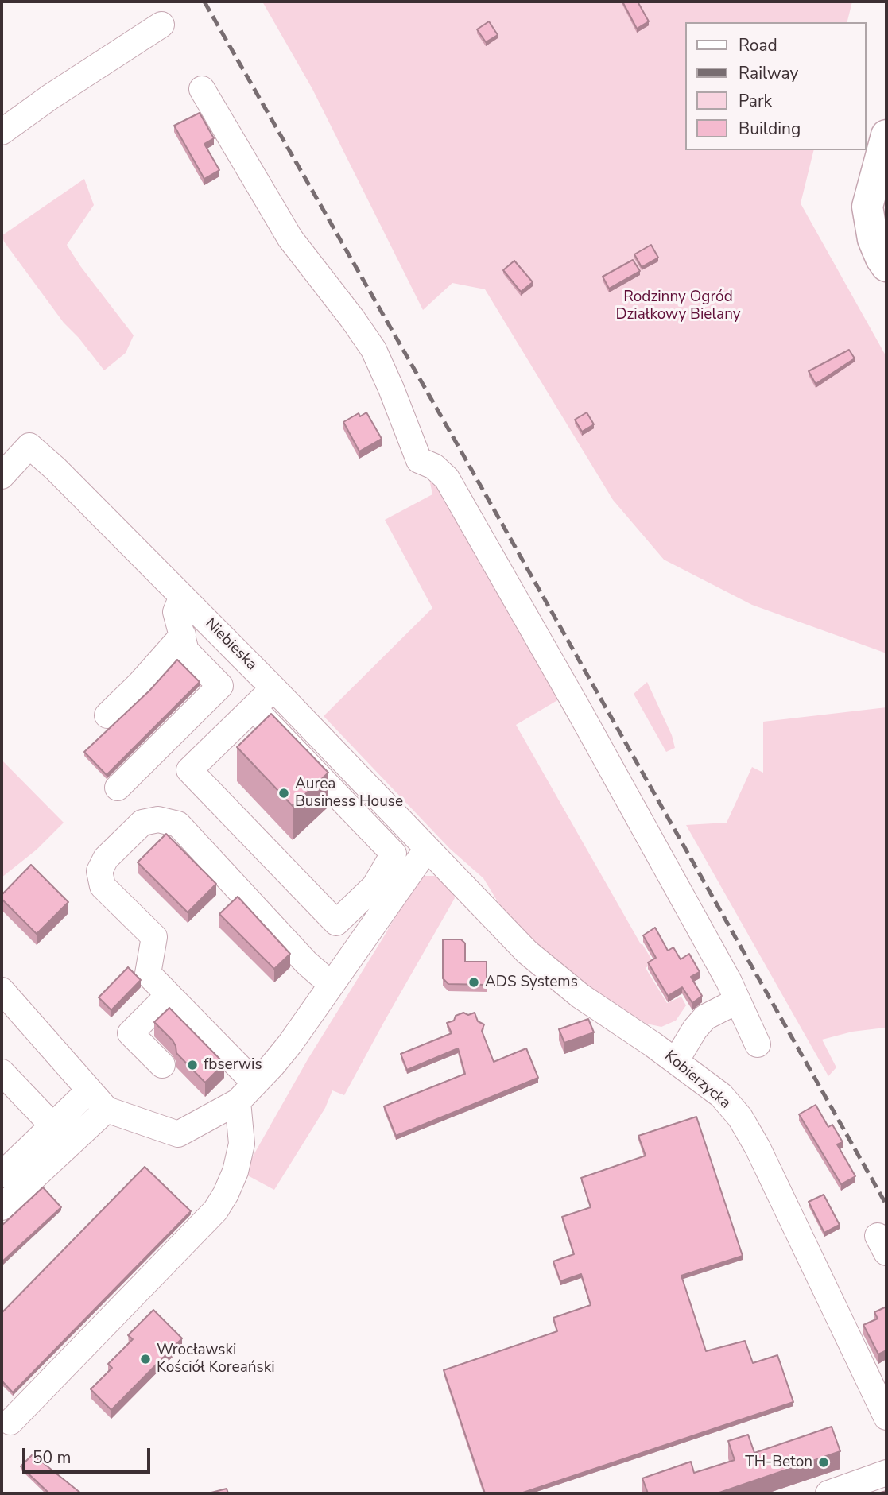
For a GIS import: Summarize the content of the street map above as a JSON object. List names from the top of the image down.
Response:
{
  "streets": {
    "street": ["Niebieska", "Kobierzycka"]
  },
  "crossings": [
    ["Niebieska", "Kobierzycka"]
  ],
  "parks": ["Rodzinny Ogród Działkowy Bielany"],
  "places": [
    "Aurea Business House",
    "ADS Systems",
    "fbserwis",
    "Wrocławski Kościół Koreański",
    "TH-Beton"
  ],
  "legend": [
    "Road",
    "Railway",
    "Park",
    "Building"
  ],
  "scale_bar": "50 m"
}
